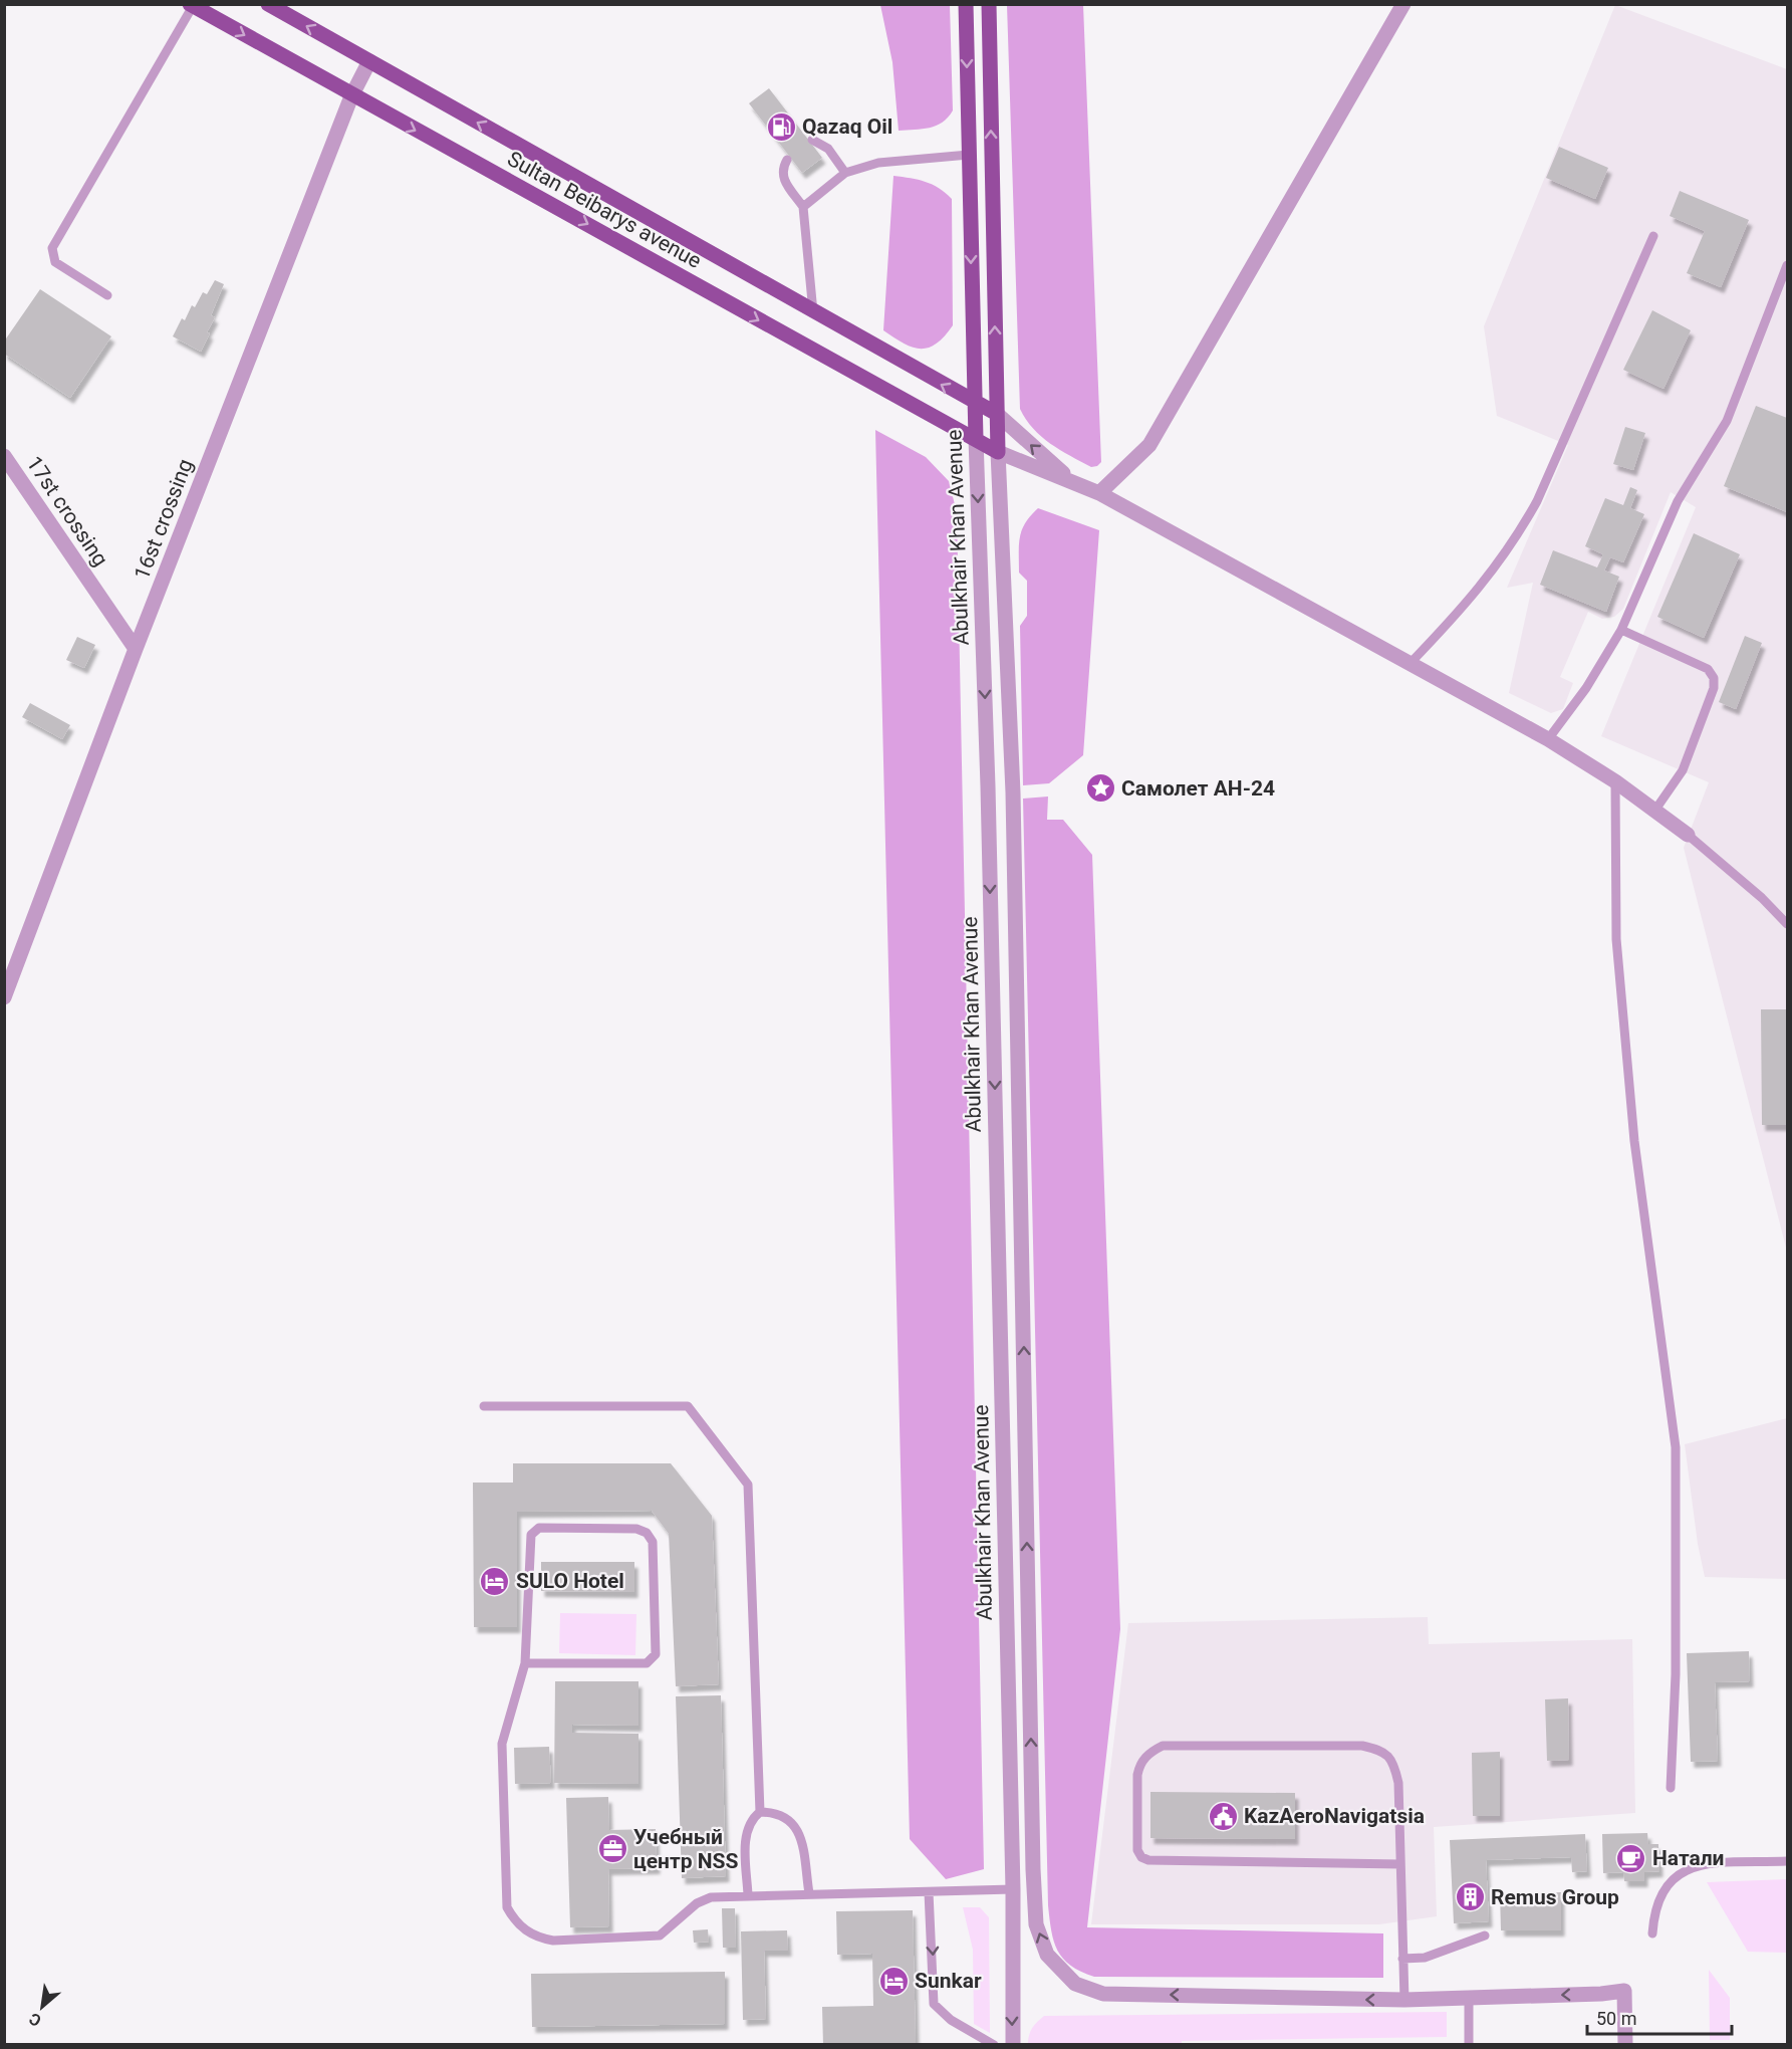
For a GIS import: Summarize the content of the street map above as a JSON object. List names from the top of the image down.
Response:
{
  "streets": {
    "main road": ["Sultan Beibarys avenue", "Abulkhair Khan Avenue"],
    "street": ["17st crossing", "16st crossing"]
  },
  "crossings": [
    ["Sultan Beibarys avenue", "16st crossing"],
    ["Sultan Beibarys avenue", "Abulkhair Khan Avenue"],
    ["17st crossing", "16st crossing"]
  ],
  "places": {
    "fuel station": ["Qazaq Oil"],
    "place": ["Самолет АН-24"],
    "hotel": ["SULO Hotel", "Sunkar"],
    "public building": ["KazAeroNavigatsia"],
    "office": ["Учебный центр NSS"],
    "cafe": ["Натали"],
    "building": ["Remus Group"]
  },
  "scale_bar": "50 m",
  "north": "bottom left"
}
